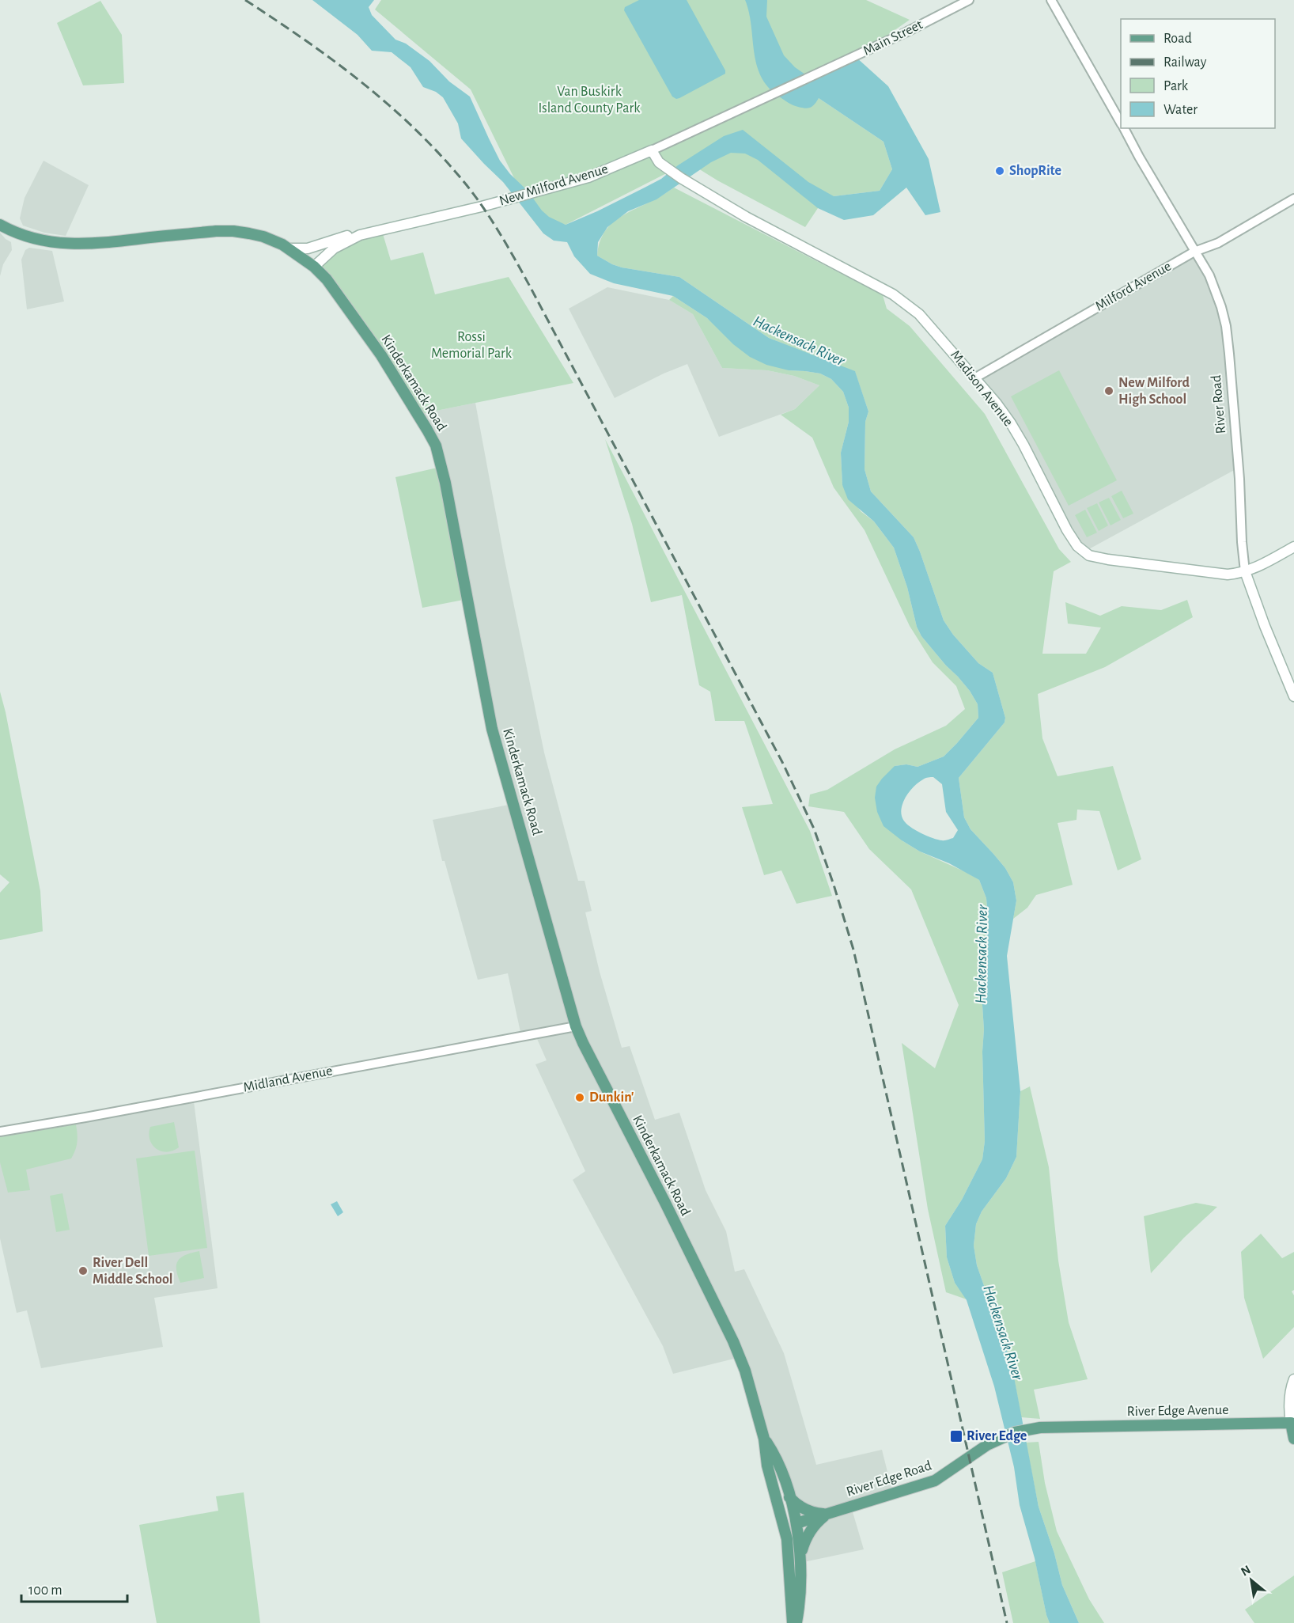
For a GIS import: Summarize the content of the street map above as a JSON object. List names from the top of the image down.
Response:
{
  "streets": {
    "main road": [
      "New Milford Avenue",
      "Kinderkamack Road",
      "Madison Avenue",
      "River Road",
      "River Edge Avenue",
      "River Edge Road"
    ],
    "street": ["Main Street", "Milford Avenue", "Midland Avenue"]
  },
  "crossings": [
    ["Main Street", "New Milford Avenue"],
    ["New Milford Avenue", "Kinderkamack Road"],
    ["New Milford Avenue", "Madison Avenue"],
    ["Milford Avenue", "Madison Avenue"],
    ["Milford Avenue", "River Road"],
    ["Kinderkamack Road", "Midland Avenue"],
    ["Madison Avenue", "River Road"],
    ["River Edge Avenue", "River Edge Road"]
  ],
  "water": ["Hackensack River"],
  "parks": ["Van Buskirk Island County Park", "Rossi Memorial Park"],
  "places": {
    "other": [
      "ShopRite",
      "New Milford High School",
      "Dunkin'",
      "River Dell Middle School"
    ],
    "transit": ["River Edge"]
  },
  "legend": [
    "Road",
    "Railway",
    "Park",
    "Water"
  ],
  "scale_bar": "100 m",
  "north": "top left"
}
